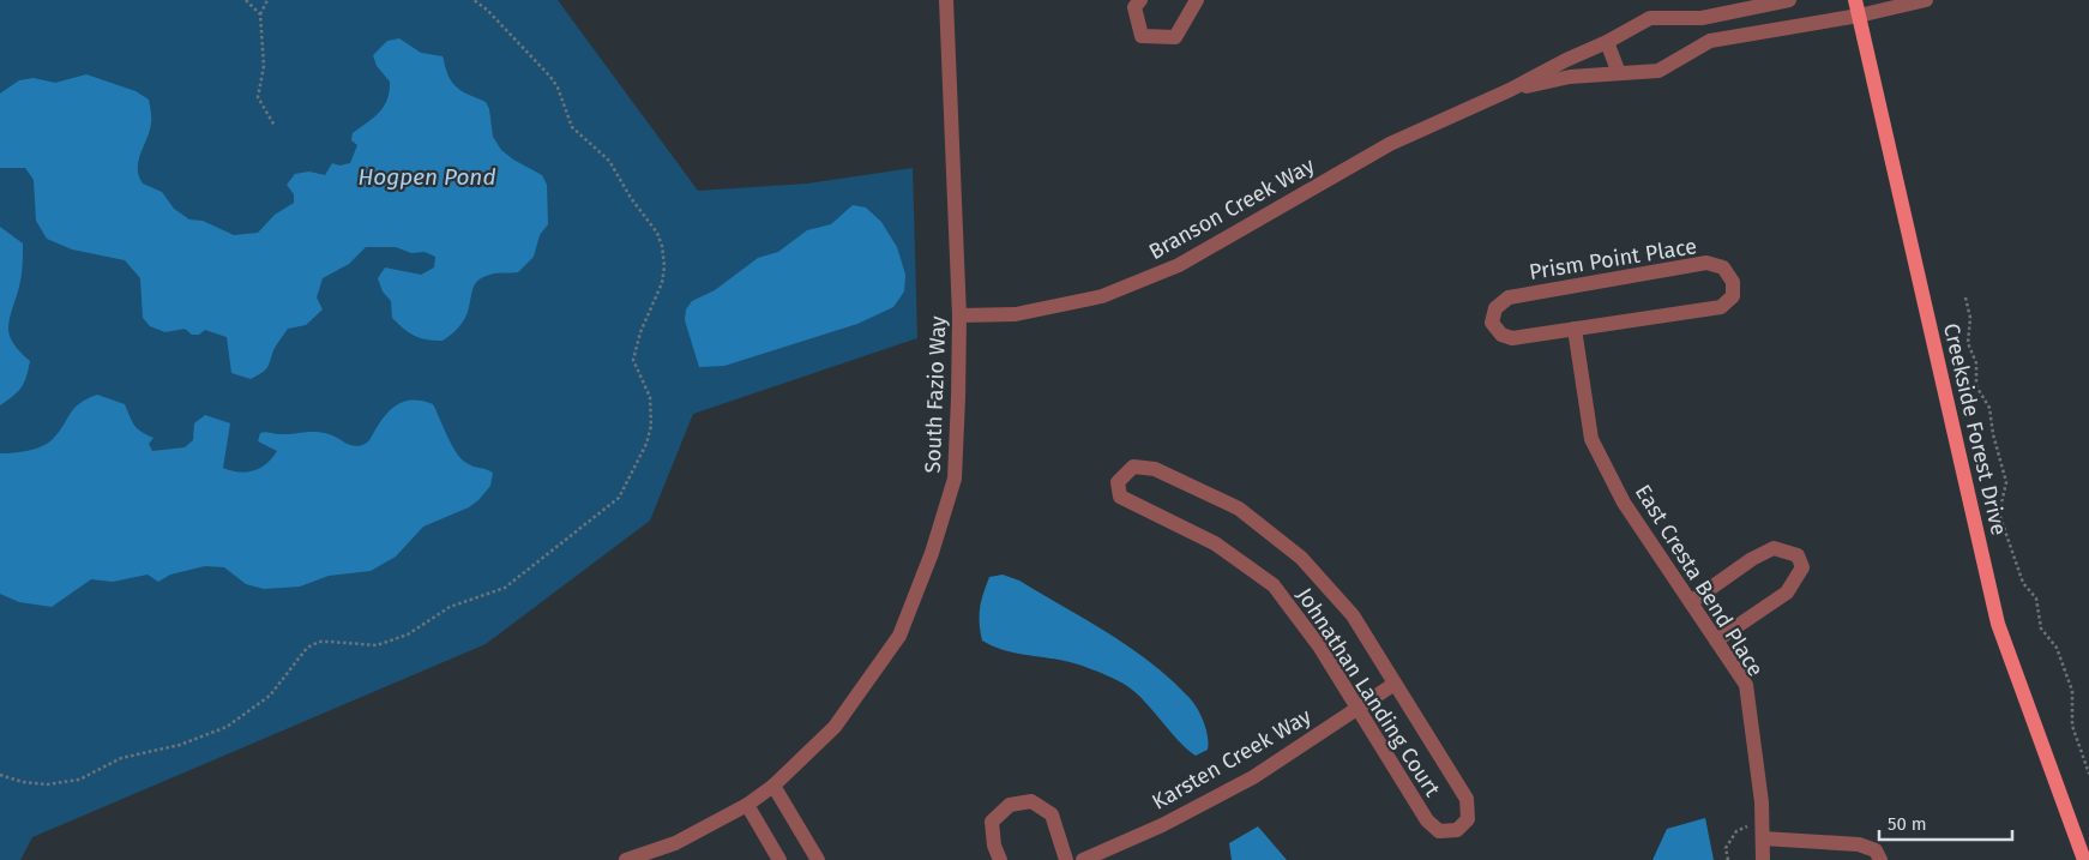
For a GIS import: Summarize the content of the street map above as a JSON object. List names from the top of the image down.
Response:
{
  "streets": {
    "main road": ["Creekside Forest Drive"],
    "street": [
      "Branson Creek Way",
      "Prism Point Place",
      "South Fazio Way",
      "East Cresta Bend Place",
      "Johnathan Landing Court",
      "Karsten Creek Way"
    ]
  },
  "crossings": [
    ["Branson Creek Way", "South Fazio Way"],
    ["Branson Creek Way", "Creekside Forest Drive"],
    ["Prism Point Place", "East Cresta Bend Place"],
    ["Johnathan Landing Court", "Karsten Creek Way"]
  ],
  "water": ["Hogpen Pond"],
  "scale_bar": "50 m"
}
